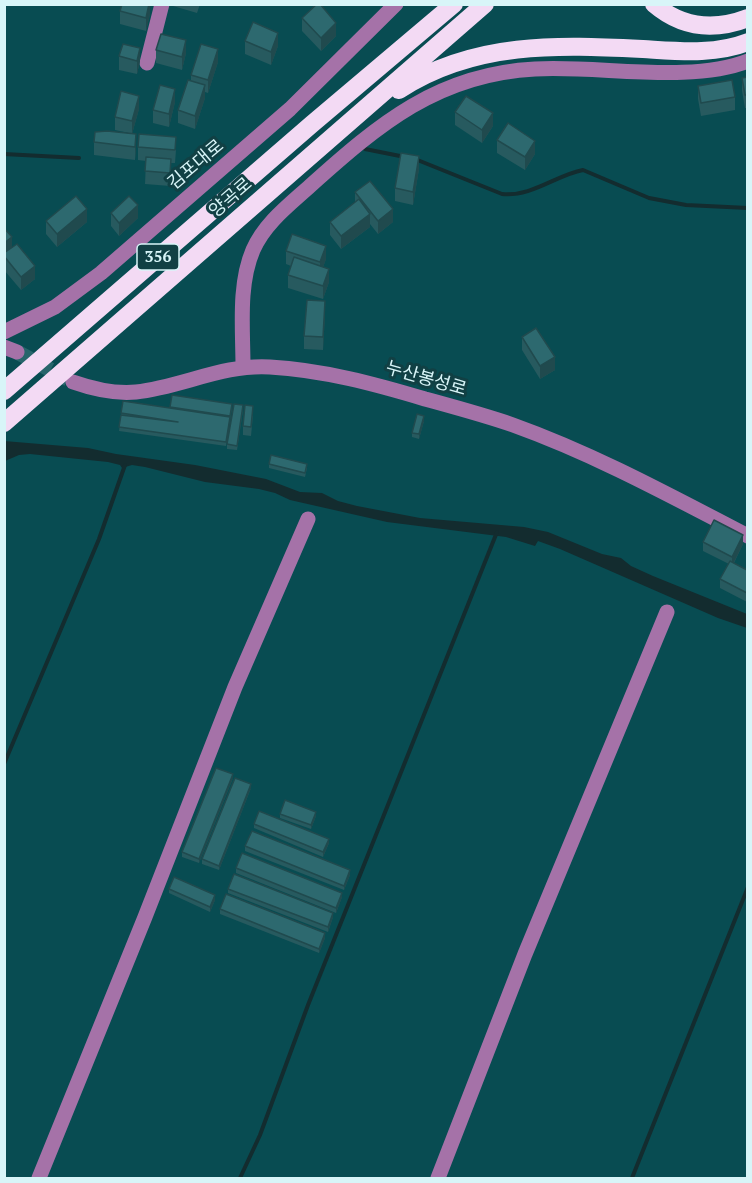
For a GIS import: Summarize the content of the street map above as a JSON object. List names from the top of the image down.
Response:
{
  "streets": {
    "highway": ["양곡로", "356"],
    "street": ["김포대로", "누산봉성로"]
  }
}
